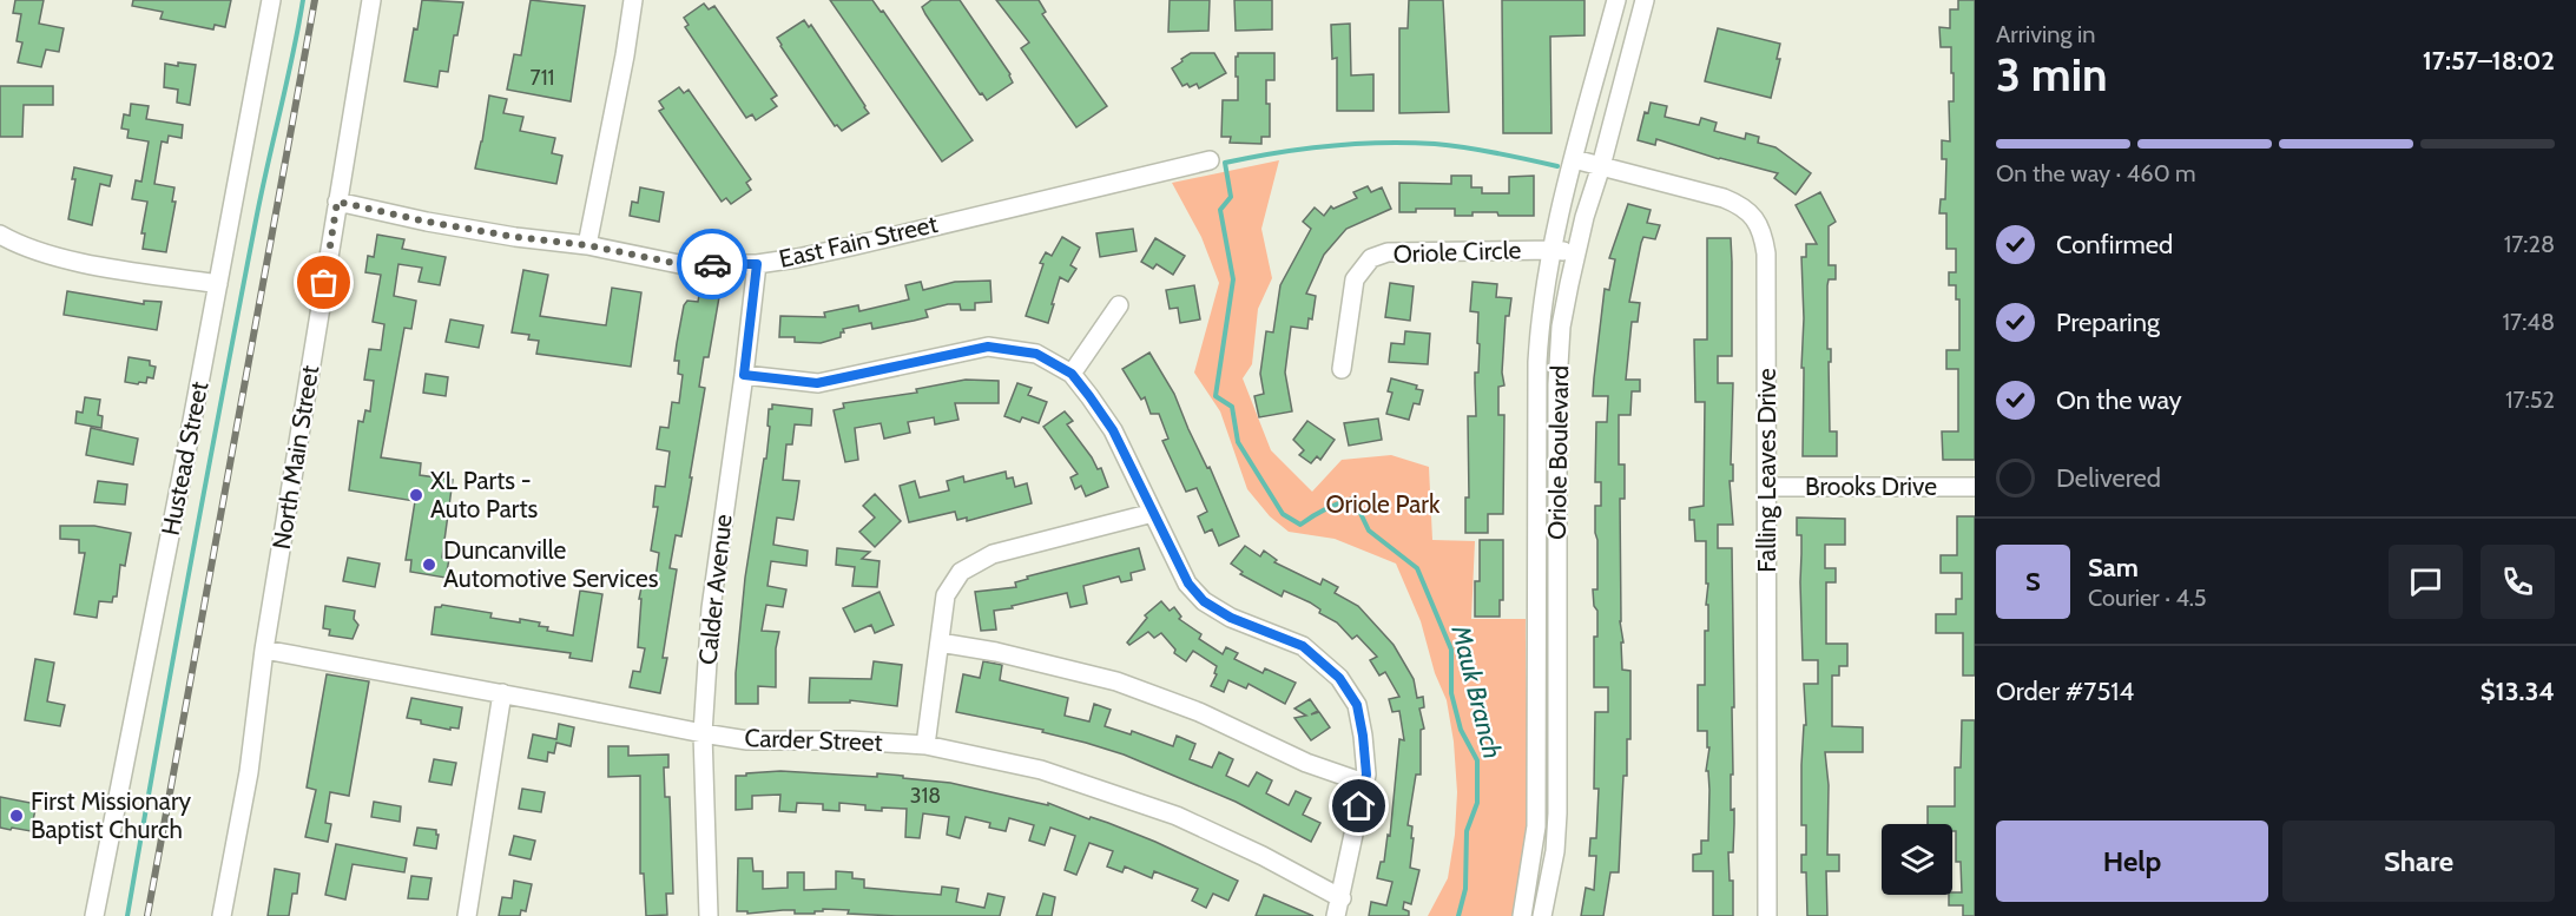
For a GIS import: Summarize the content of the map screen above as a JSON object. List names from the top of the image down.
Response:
{
  "streets": {
    "street": [
      "East Fain Street",
      "Oriole Circle",
      "Oriole Boulevard",
      "North Main Street",
      "Hustead Street",
      "Falling Leaves Drive",
      "Brooks Drive",
      "Calder Avenue",
      "Carder Street"
    ]
  },
  "crossings": [
    ["East Fain Street", "North Main Street"],
    ["East Fain Street", "Calder Avenue"],
    ["Oriole Circle", "Oriole Boulevard"],
    ["Oriole Boulevard", "Falling Leaves Drive"],
    ["North Main Street", "Carder Street"],
    ["Falling Leaves Drive", "Brooks Drive"],
    ["Calder Avenue", "Carder Street"]
  ],
  "water": ["Mauk Branch"],
  "parks": ["Oriole Park"],
  "places": ["XL Parts - Auto Parts", "Duncanville Automotive Services", "First Missionary Baptist Church"],
  "house_numbers": ["711", "318"],
  "page": {
    "heading": ["3 min", "Arriving in", "17:57–18:02"],
    "panel": [
      "Sam",
      "Courier · 4.5",
      "Order #7514",
      "$13.34"
    ],
    "bar": "On the way · 460 m",
    "list": [
      ["Confirmed", "17:28"],
      ["Preparing", "17:48"],
      ["On the way", "17:52"],
      "Delivered"
    ],
    "round": "S",
    "buttons": ["Help", "Share"]
  }
}
